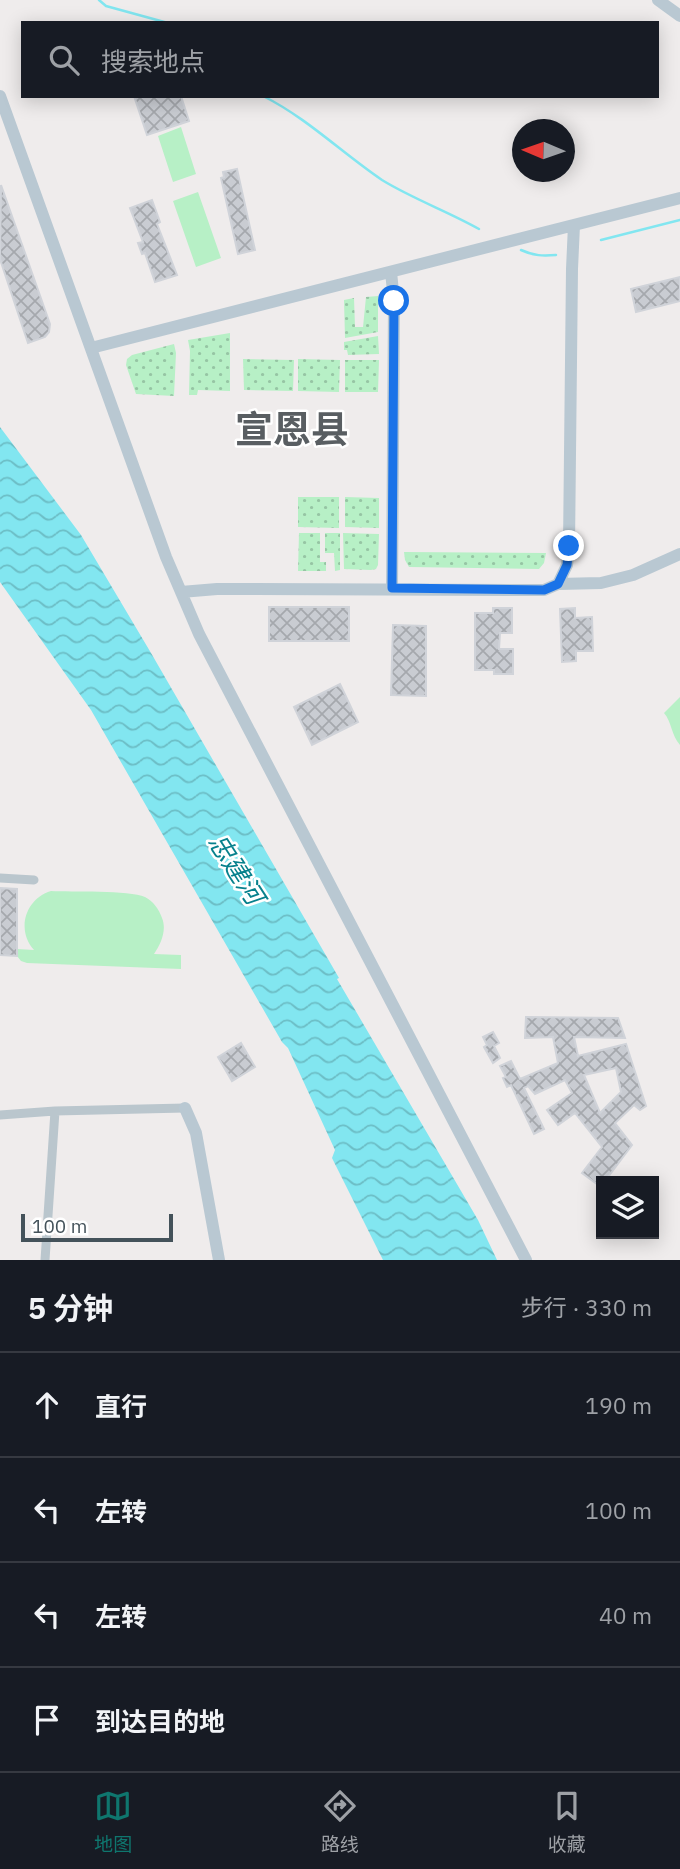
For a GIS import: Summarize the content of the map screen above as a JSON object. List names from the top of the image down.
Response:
{
  "districts": ["宣恩县"],
  "water": ["忠建河"],
  "scale_bar": "100 m",
  "north": "left",
  "page": {
    "search": "搜索地点",
    "scale": "100 m",
    "heading": ["5 分钟", "步行 · 330 m"],
    "list": [
      ["直行", "190 m"],
      ["左转", "100 m"],
      ["左转", "40 m"],
      "到达目的地"
    ],
    "nav": ["地图", "路线", "收藏"]
  }
}
